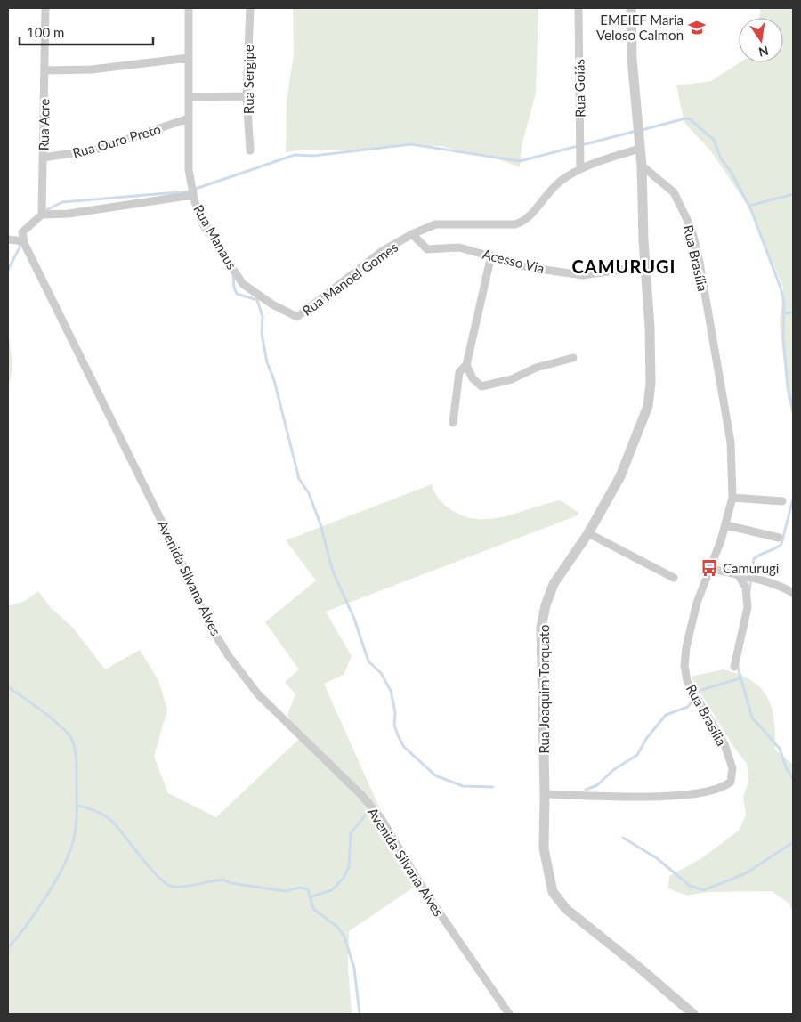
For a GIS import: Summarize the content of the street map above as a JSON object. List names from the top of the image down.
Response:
{
  "streets": {
    "street": [
      "Rua Sergipe",
      "Rua Goiás",
      "Rua Acre",
      "Rua Ouro Preto",
      "Rua Manaus",
      "Rua Brasília",
      "Acesso Via",
      "Rua Manoel Gomes",
      "Avenida Silvana Alves",
      "Rua Joaquim Torquato"
    ]
  },
  "crossings": [
    ["Rua Goiás", "Rua Manoel Gomes"],
    ["Rua Acre", "Rua Ouro Preto"],
    ["Rua Ouro Preto", "Rua Manaus"],
    ["Rua Manaus", "Rua Manoel Gomes"],
    ["Rua Brasília", "Rua Joaquim Torquato"],
    ["Acesso Via", "Rua Manoel Gomes"],
    ["Acesso Via", "Rua Joaquim Torquato"]
  ],
  "districts": ["CAMURUGI"],
  "places": {
    "school or university": ["EMEIEF Maria Veloso Calmon"],
    "bus stop": ["Camurugi"]
  },
  "scale_bar": "100 m",
  "north": "bottom"
}
